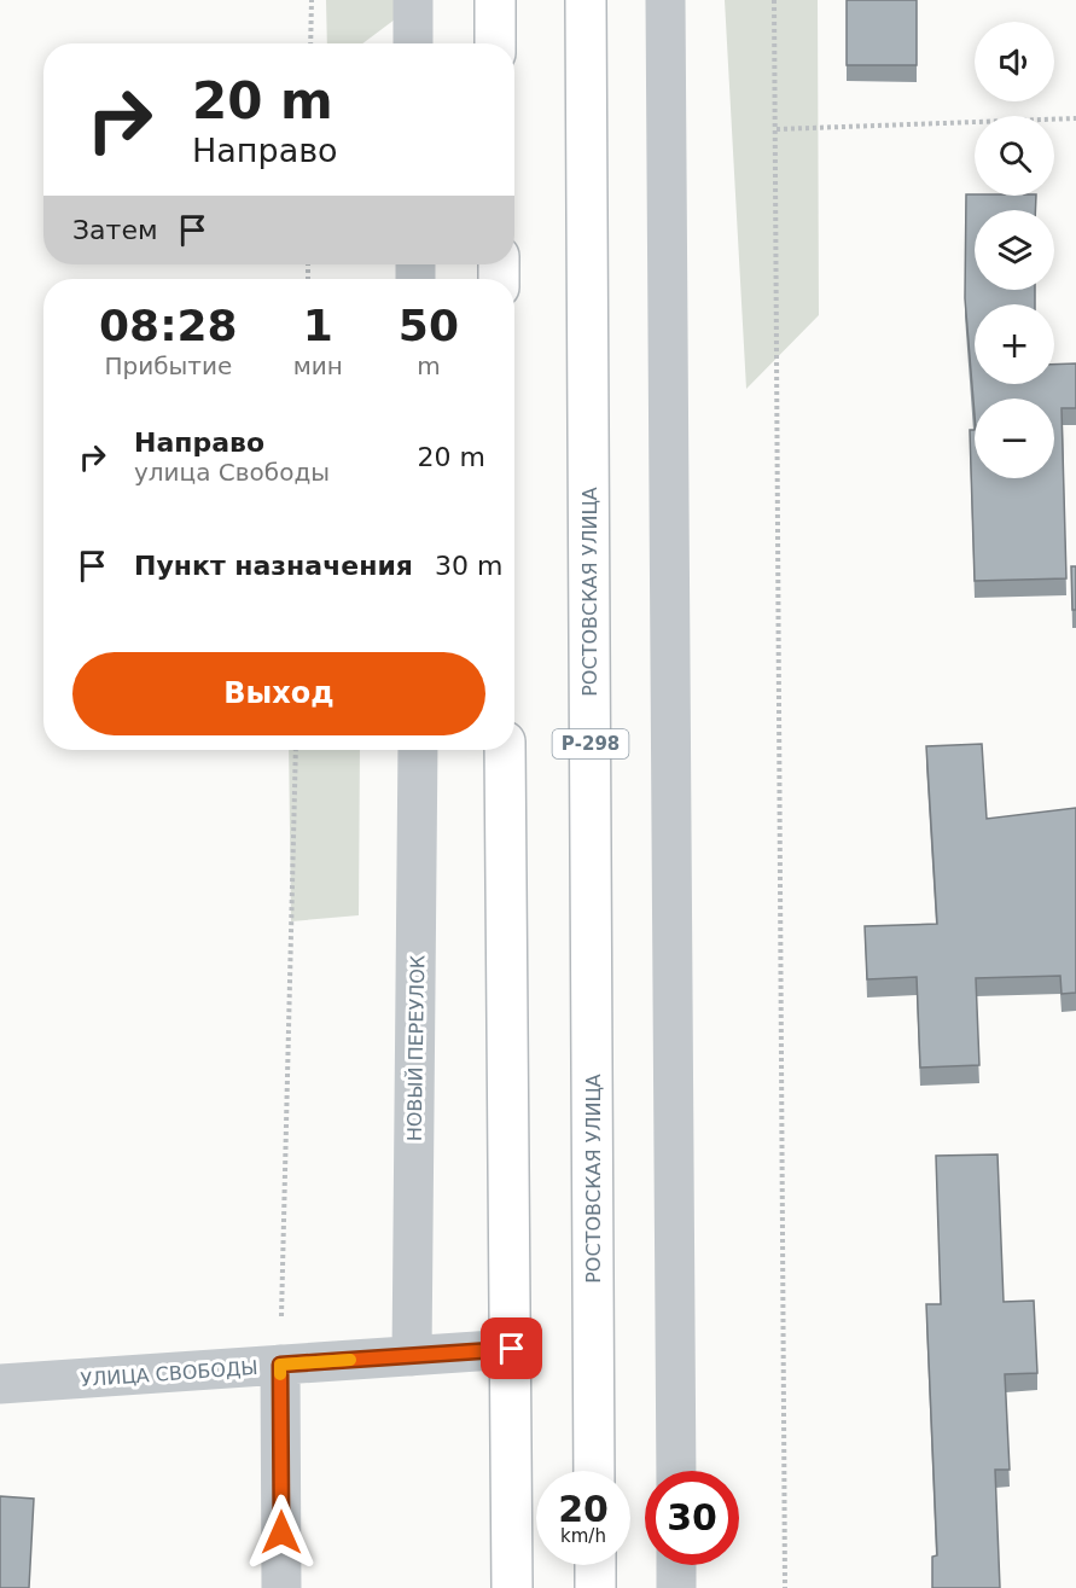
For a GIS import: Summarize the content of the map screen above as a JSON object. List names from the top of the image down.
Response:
{
  "streets": {
    "highway": ["РОСТОВСКАЯ УЛИЦА", "Р-298"],
    "street": ["НОВЫЙ ПЕРЕУЛОК", "УЛИЦА СВОБОДЫ"]
  },
  "crossings": [
    ["НОВЫЙ ПЕРЕУЛОК", "УЛИЦА СВОБОДЫ"]
  ],
  "page": {
    "map_buttons": ["+", "−"],
    "turn": ["20 m", "Направо"],
    "then": "Затем",
    "eta": [
      "08:28",
      "Прибытие",
      "1",
      "мин",
      "50",
      "m"
    ],
    "list": [
      {
        "name": "Направо",
        "note": "улица Свободы",
        "value": "20 m"
      },
      {
        "name": "Пункт назначения",
        "value": "30 m"
      }
    ],
    "buttons": "Выход",
    "speed": "20 km/h",
    "limit": "30"
  }
}
